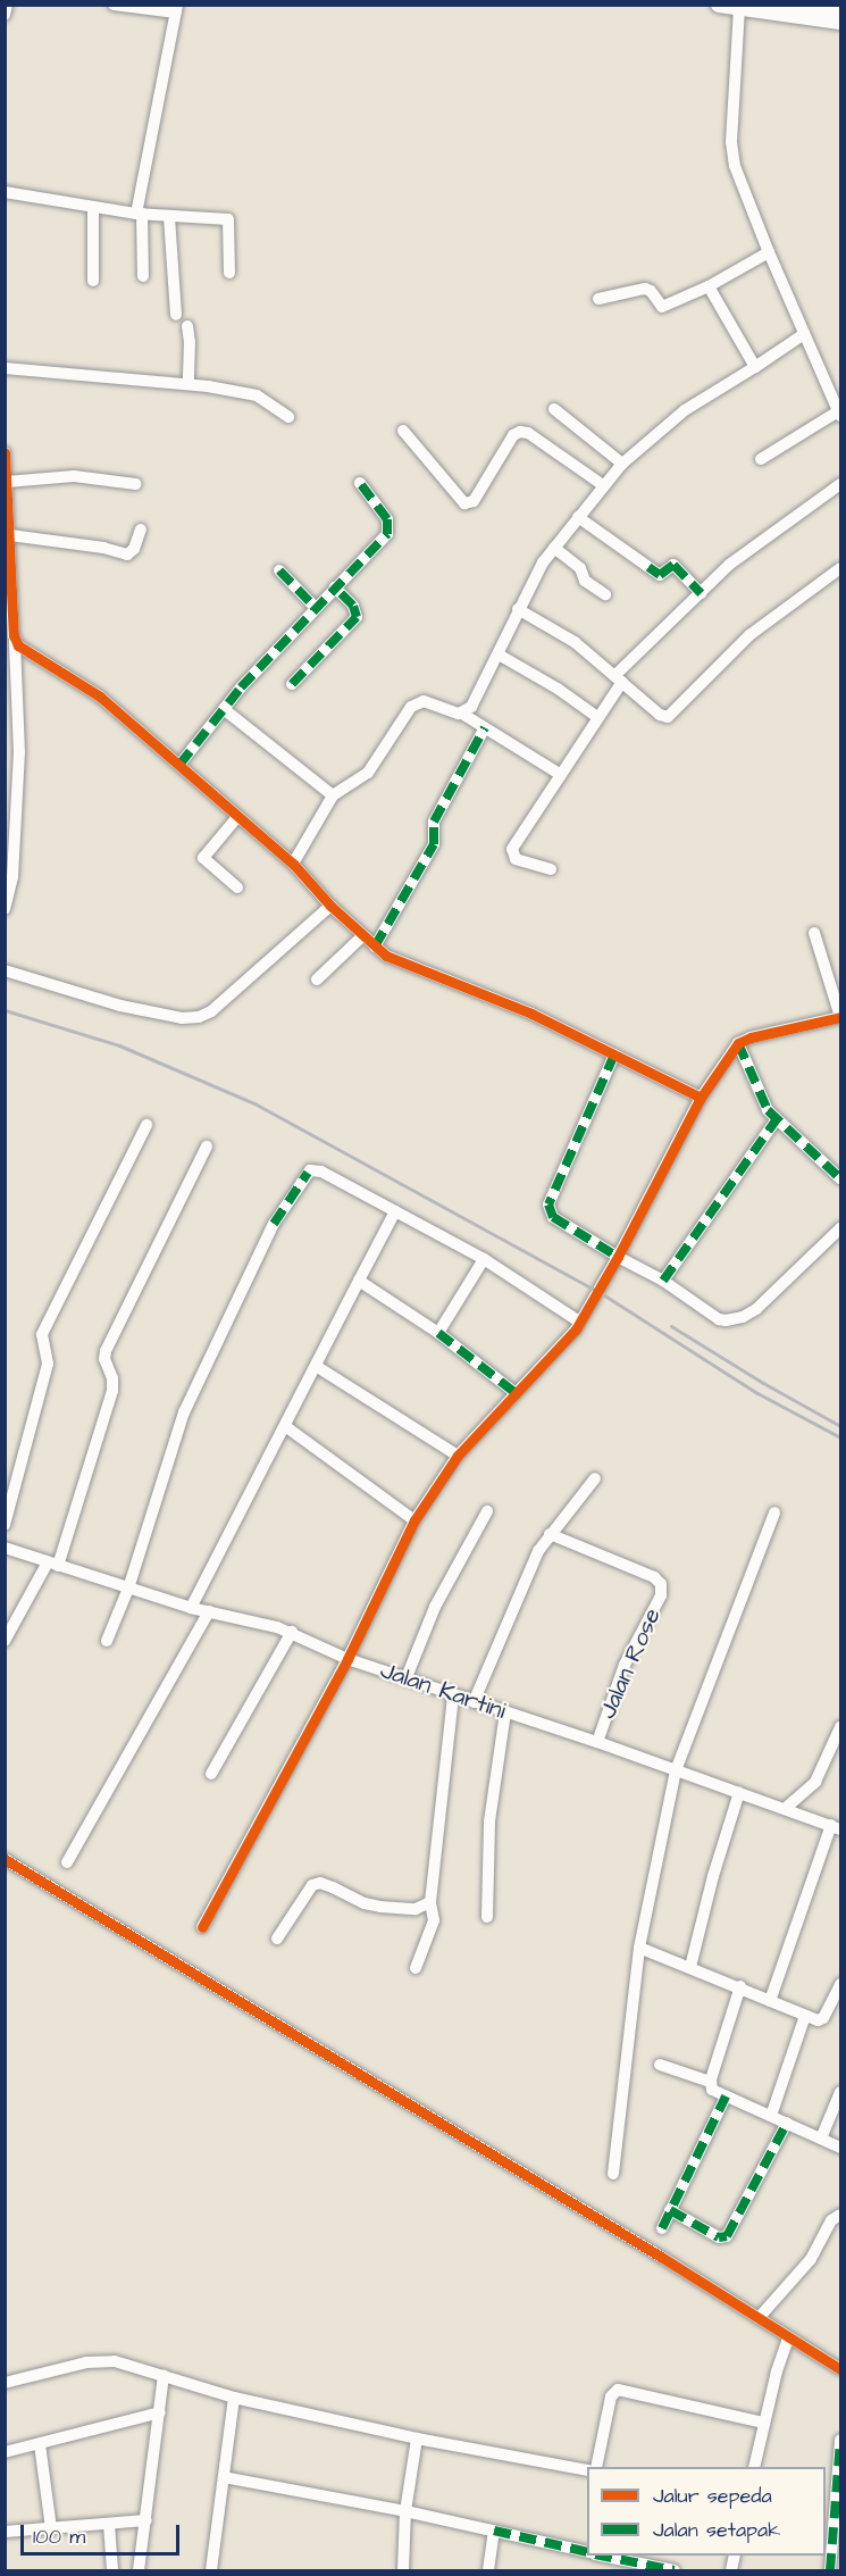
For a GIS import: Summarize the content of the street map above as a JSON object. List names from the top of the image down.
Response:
{
  "streets": {
    "street": ["Jalan Rose", "Jalan Kartini"]
  },
  "crossings": [
    ["Jalan Rose", "Jalan Kartini"]
  ],
  "legend": ["Jalur sepeda", "Jalan setapak"],
  "scale_bar": "100 m"
}
